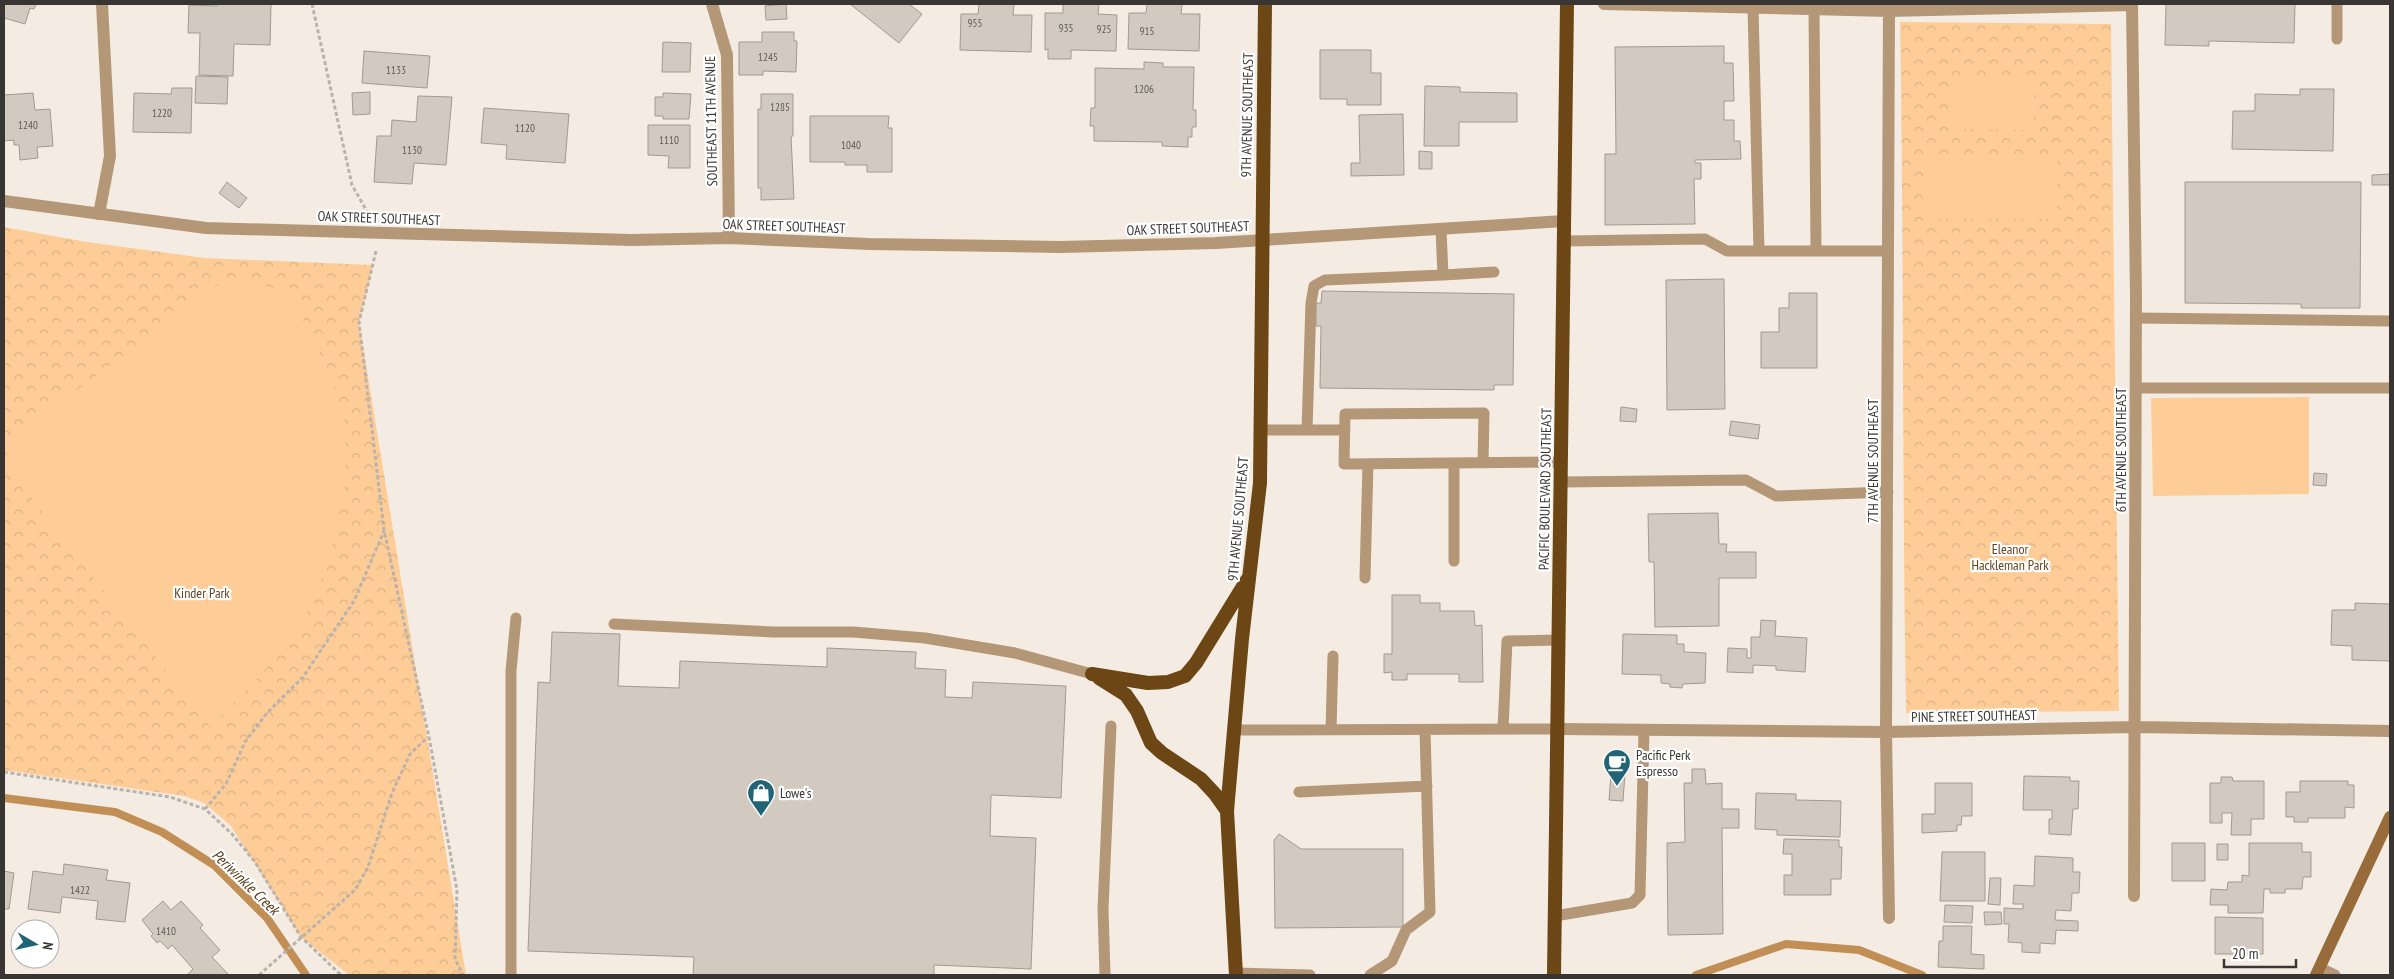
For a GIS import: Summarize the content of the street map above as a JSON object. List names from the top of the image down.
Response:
{
  "streets": {
    "highway": ["9TH AVENUE SOUTHEAST", "PACIFIC BOULEVARD SOUTHEAST"],
    "street": [
      "SOUTHEAST 11TH AVENUE",
      "OAK STREET SOUTHEAST",
      "6TH AVENUE SOUTHEAST",
      "7TH AVENUE SOUTHEAST",
      "PINE STREET SOUTHEAST"
    ]
  },
  "crossings": [
    ["9TH AVENUE SOUTHEAST", "OAK STREET SOUTHEAST"],
    ["SOUTHEAST 11TH AVENUE", "OAK STREET SOUTHEAST"],
    ["OAK STREET SOUTHEAST", "PACIFIC BOULEVARD SOUTHEAST"],
    ["6TH AVENUE SOUTHEAST", "PINE STREET SOUTHEAST"],
    ["7TH AVENUE SOUTHEAST", "PINE STREET SOUTHEAST"],
    ["PACIFIC BOULEVARD SOUTHEAST", "PINE STREET SOUTHEAST"]
  ],
  "water": ["Periwinkle Creek"],
  "parks": ["Eleanor Hackleman Park", "Kinder Park"],
  "places": {
    "cafe": ["Pacific Perk Espresso"],
    "shop": ["Lowe's"]
  },
  "house_numbers": [
    "955",
    "935",
    "925",
    "915",
    "1245",
    "1133",
    "1206",
    "1285",
    "1220",
    "1240",
    "1120",
    "1110",
    "1040",
    "1130",
    "1422",
    "1410"
  ],
  "scale_bar": "20 m",
  "north": "right"
}
